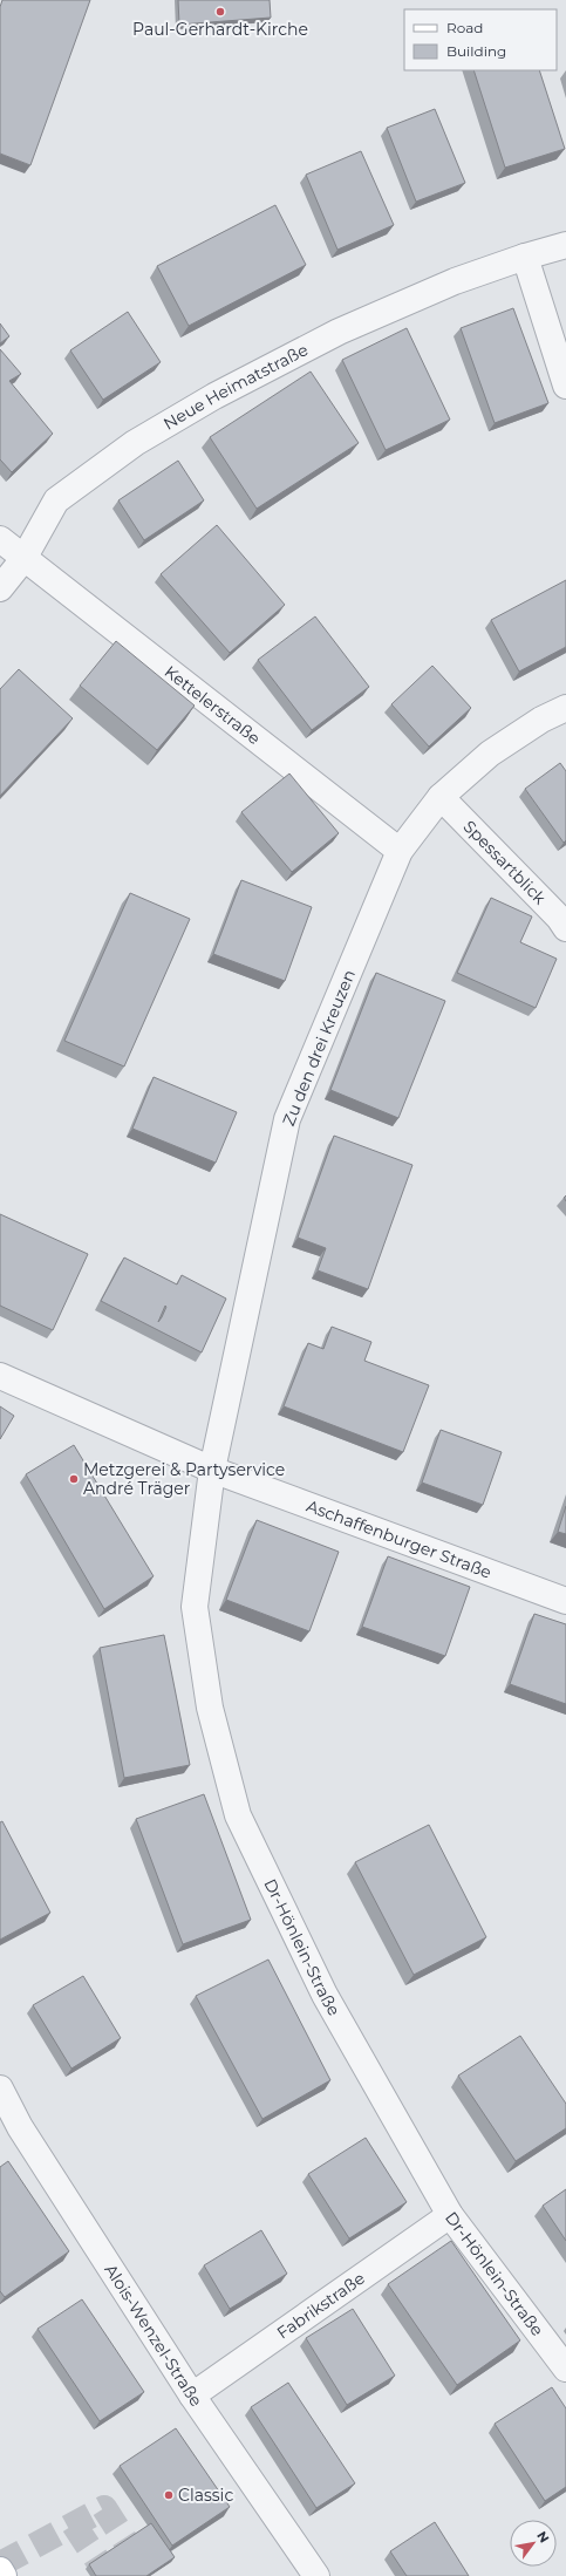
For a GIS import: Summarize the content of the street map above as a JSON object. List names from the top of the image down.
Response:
{
  "streets": {
    "street": [
      "Neue Heimatstraße",
      "Kettelerstraße",
      "Spessartblick",
      "Zu den drei Kreuzen",
      "Aschaffenburger Straße",
      "Dr-Hönlein-Straße",
      "Fabrikstraße",
      "Alois-Wenzel-Straße"
    ]
  },
  "crossings": [
    ["Neue Heimatstraße", "Kettelerstraße"],
    ["Kettelerstraße", "Zu den drei Kreuzen"],
    ["Spessartblick", "Zu den drei Kreuzen"],
    ["Zu den drei Kreuzen", "Aschaffenburger Straße"],
    ["Zu den drei Kreuzen", "Dr-Hönlein-Straße"],
    ["Aschaffenburger Straße", "Dr-Hönlein-Straße"],
    ["Dr-Hönlein-Straße", "Fabrikstraße"],
    ["Fabrikstraße", "Alois-Wenzel-Straße"]
  ],
  "places": ["Paul-Gerhardt-Kirche", "Metzgerei & Partyservice André Träger", "Classic"],
  "legend": ["Road", "Building"],
  "north": "top right"
}
